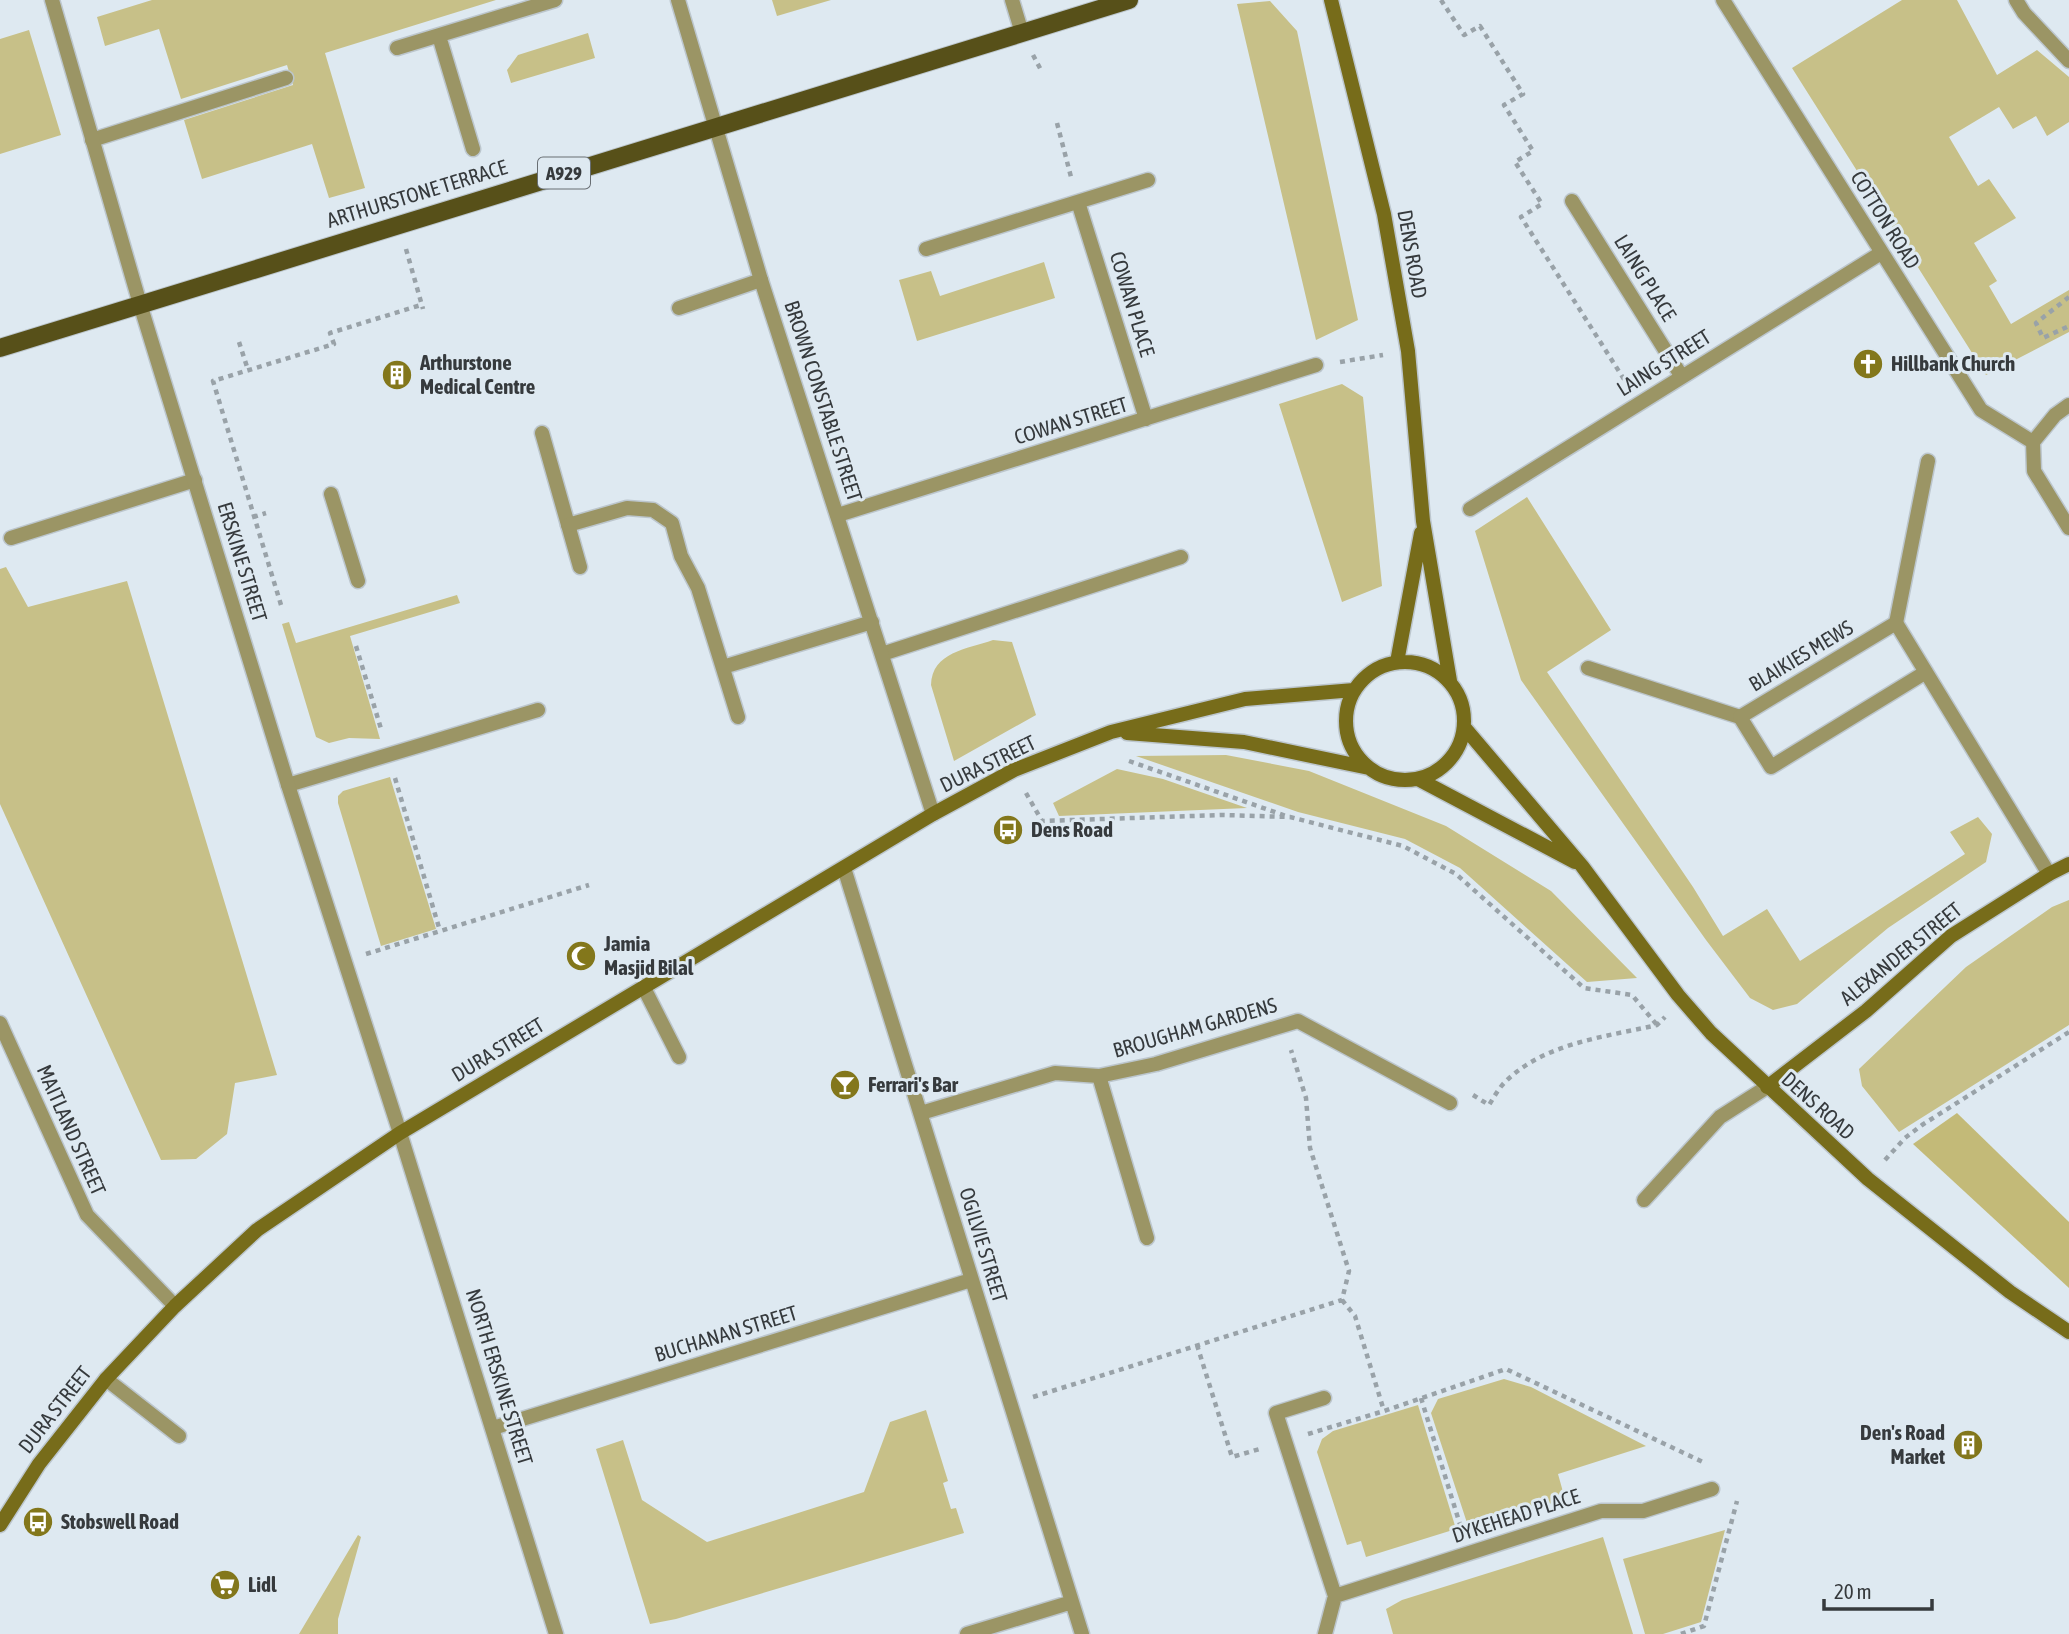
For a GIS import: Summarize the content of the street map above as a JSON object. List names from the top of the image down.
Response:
{
  "streets": {
    "main road": [
      "A929",
      "ARTHURSTONE TERRACE",
      "DENS ROAD",
      "DURA STREET",
      "ALEXANDER STREET"
    ],
    "street": [
      "COTTON ROAD",
      "LAING PLACE",
      "COWAN PLACE",
      "LAING STREET",
      "BROWN CONSTABLE STREET",
      "COWAN STREET",
      "ERSKINE STREET",
      "BLAIKIES MEWS",
      "BROUGHAM GARDENS",
      "MAITLAND STREET",
      "OGILVIE STREET",
      "BUCHANAN STREET",
      "NORTH ERSKINE STREET",
      "DYKEHEAD PLACE"
    ]
  },
  "crossings": [
    ["ARTHURSTONE TERRACE", "BROWN CONSTABLE STREET"],
    ["ARTHURSTONE TERRACE", "ERSKINE STREET"],
    ["COTTON ROAD", "LAING STREET"],
    ["DENS ROAD", "DURA STREET"],
    ["DENS ROAD", "ALEXANDER STREET"],
    ["LAING PLACE", "LAING STREET"],
    ["COWAN PLACE", "COWAN STREET"],
    ["BROWN CONSTABLE STREET", "COWAN STREET"],
    ["BROWN CONSTABLE STREET", "DURA STREET"],
    ["ERSKINE STREET", "DURA STREET"],
    ["ERSKINE STREET", "NORTH ERSKINE STREET"],
    ["DURA STREET", "MAITLAND STREET"],
    ["DURA STREET", "OGILVIE STREET"],
    ["DURA STREET", "NORTH ERSKINE STREET"],
    ["BROUGHAM GARDENS", "OGILVIE STREET"],
    ["OGILVIE STREET", "BUCHANAN STREET"],
    ["BUCHANAN STREET", "NORTH ERSKINE STREET"]
  ],
  "places": {
    "church": ["Hillbank Church"],
    "building": ["Arthurstone Medical Centre", "Den's Road Market"],
    "bus stop": ["Dens Road", "Stobswell Road"],
    "mosque": ["Jamia Masjid Bilal"],
    "bar": ["Ferrari's Bar"],
    "supermarket": ["Lidl"]
  },
  "scale_bar": "20 m"
}
